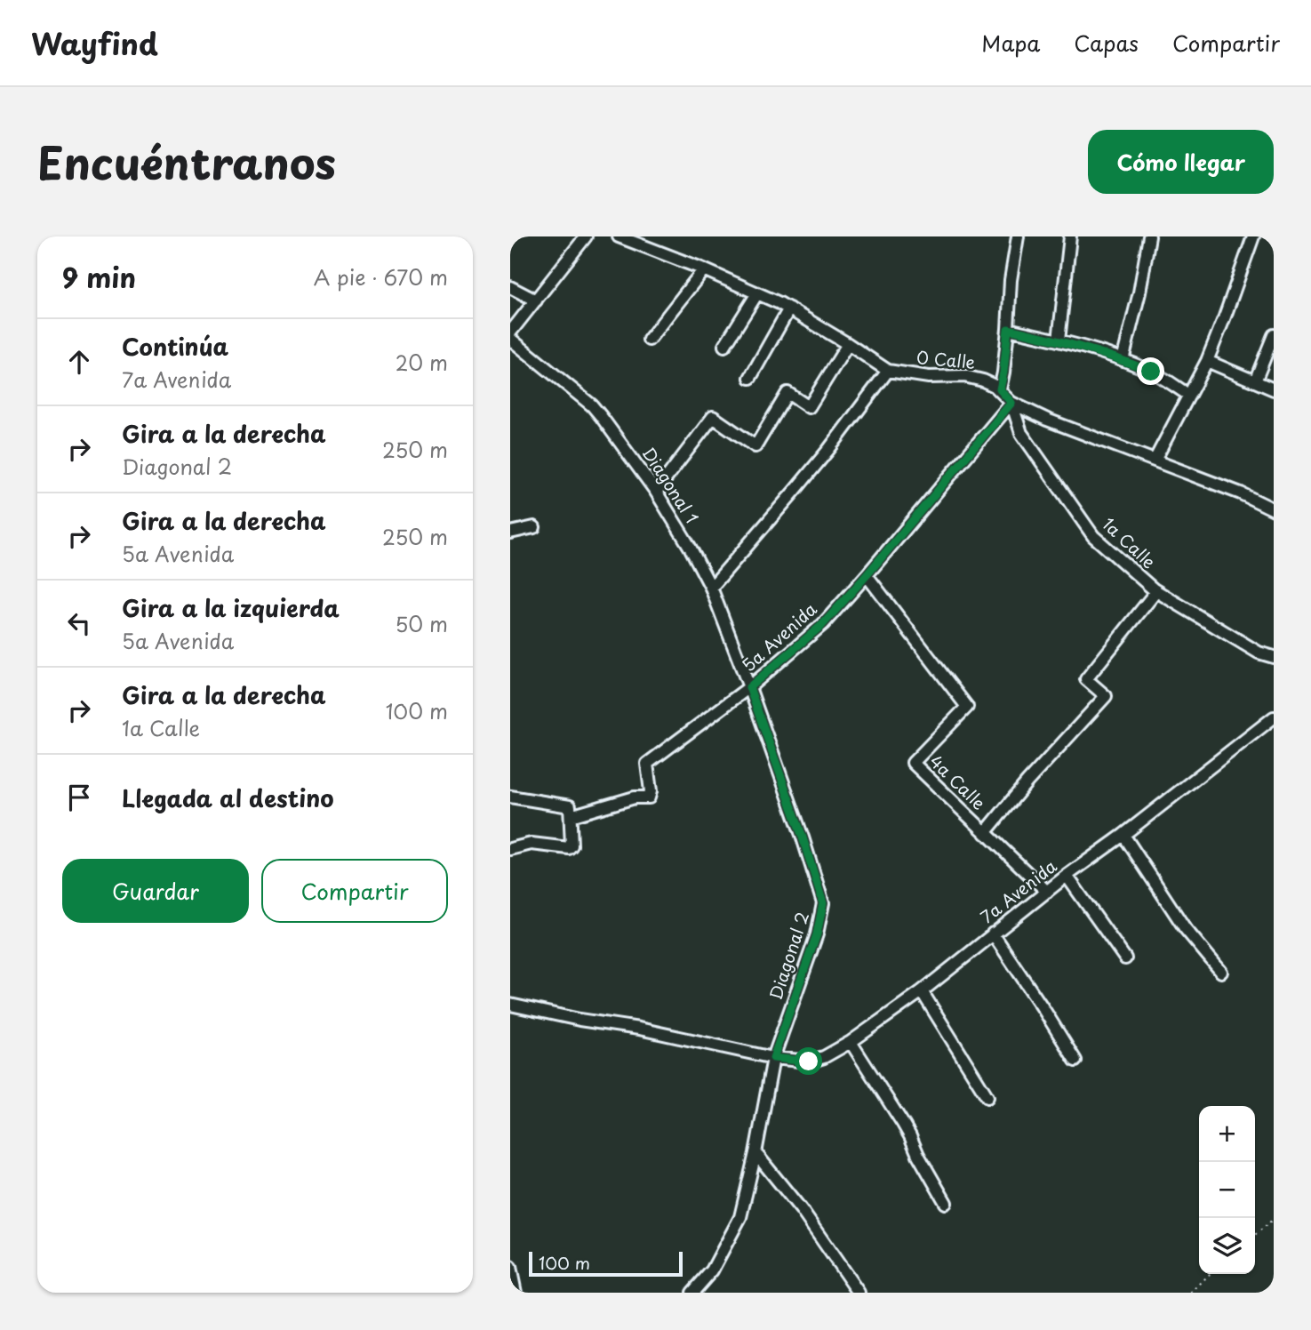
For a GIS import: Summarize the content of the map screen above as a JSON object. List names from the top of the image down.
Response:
{
  "streets": {
    "street": [
      "0 Calle",
      "Diagonal 1",
      "1a Calle",
      "5a Avenida",
      "4a Calle",
      "7a Avenida",
      "Diagonal 2"
    ]
  },
  "crossings": [
    ["0 Calle", "1a Calle"],
    ["0 Calle", "5a Avenida"],
    ["Diagonal 1", "5a Avenida"],
    ["Diagonal 1", "Diagonal 2"],
    ["1a Calle", "5a Avenida"],
    ["5a Avenida", "4a Calle"],
    ["5a Avenida", "Diagonal 2"],
    ["4a Calle", "7a Avenida"],
    ["7a Avenida", "Diagonal 2"]
  ],
  "scale_bar": "100 m",
  "page": {
    "header": "Wayfind",
    "nav": ["Mapa", "Capas", "Compartir"],
    "title": "Encuéntranos",
    "buttons": [
      "Cómo llegar",
      ["Guardar", "Compartir"]
    ],
    "heading": ["9 min", "A pie · 670 m"],
    "list": [
      ["Continúa", "7a Avenida", "20 m"],
      ["Gira a la derecha", "Diagonal 2", "250 m"],
      ["Gira a la derecha", "5a Avenida", "250 m"],
      ["Gira a la izquierda", "5a Avenida", "50 m"],
      ["Gira a la derecha", "1a Calle", "100 m"],
      "Llegada al destino"
    ],
    "map_buttons": ["+", "−"],
    "scale": "100 m"
  }
}
